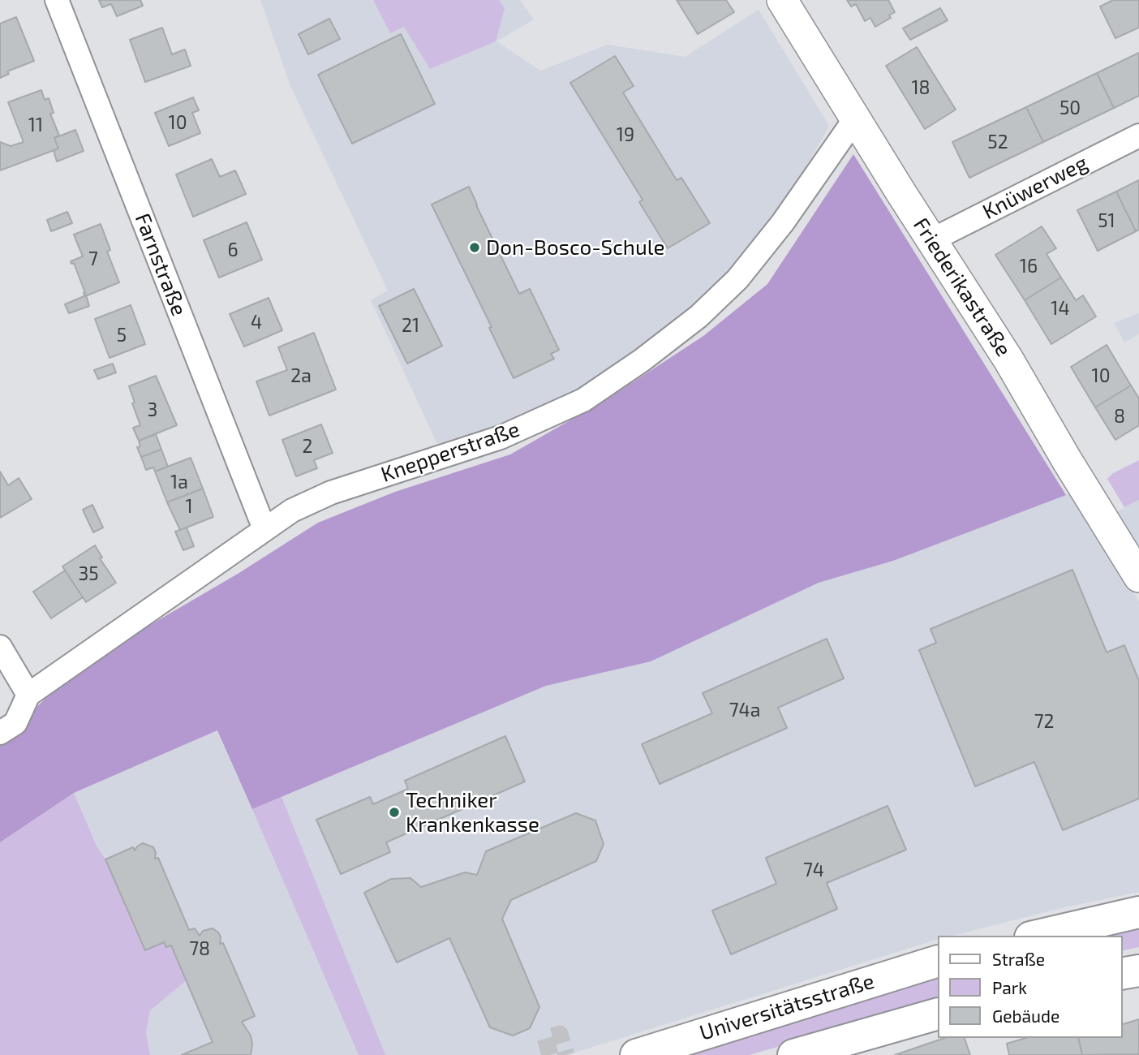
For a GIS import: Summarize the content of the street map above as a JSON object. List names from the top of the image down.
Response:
{
  "streets": {
    "main road": ["Universitätsstraße"],
    "street": [
      "Knüwerweg",
      "Farnstraße",
      "Friederikastraße",
      "Knepperstraße"
    ]
  },
  "crossings": [
    ["Knüwerweg", "Friederikastraße"],
    ["Farnstraße", "Knepperstraße"],
    ["Friederikastraße", "Knepperstraße"]
  ],
  "places": ["Don-Bosco-Schule", "Techniker Krankenkasse"],
  "house_numbers": [
    "18",
    "50",
    "10",
    "11",
    "19",
    "52",
    "51",
    "6",
    "7",
    "16",
    "14",
    "4",
    "21",
    "5",
    "2a",
    "10",
    "3",
    "8",
    "2",
    "1a",
    "1",
    "35",
    "74a",
    "72",
    "74",
    "78"
  ],
  "legend": ["Straße", "Park", "Gebäude"]
}
